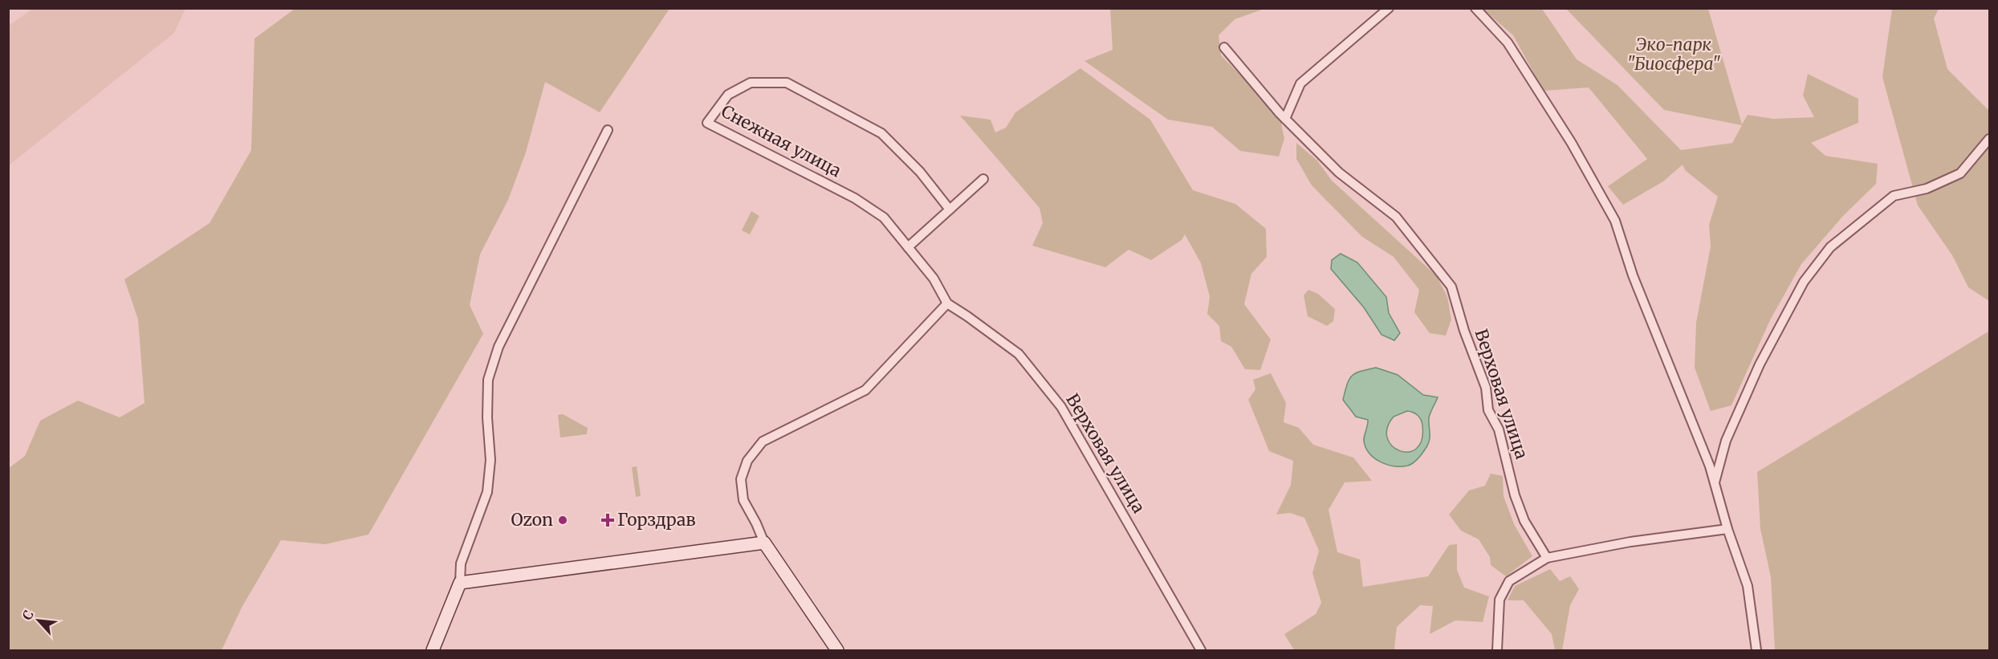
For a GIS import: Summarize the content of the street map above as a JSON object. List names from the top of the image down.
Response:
{
  "streets": {
    "street": ["Снежная улица", "Верховая улица"]
  },
  "crossings": [
    ["Снежная улица", "Верховая улица"]
  ],
  "parks": ["Эко-парк \"Биосфера\""],
  "places": {
    "other": ["Ozon"],
    "health": ["Горздрав"]
  },
  "north": "top left"
}
